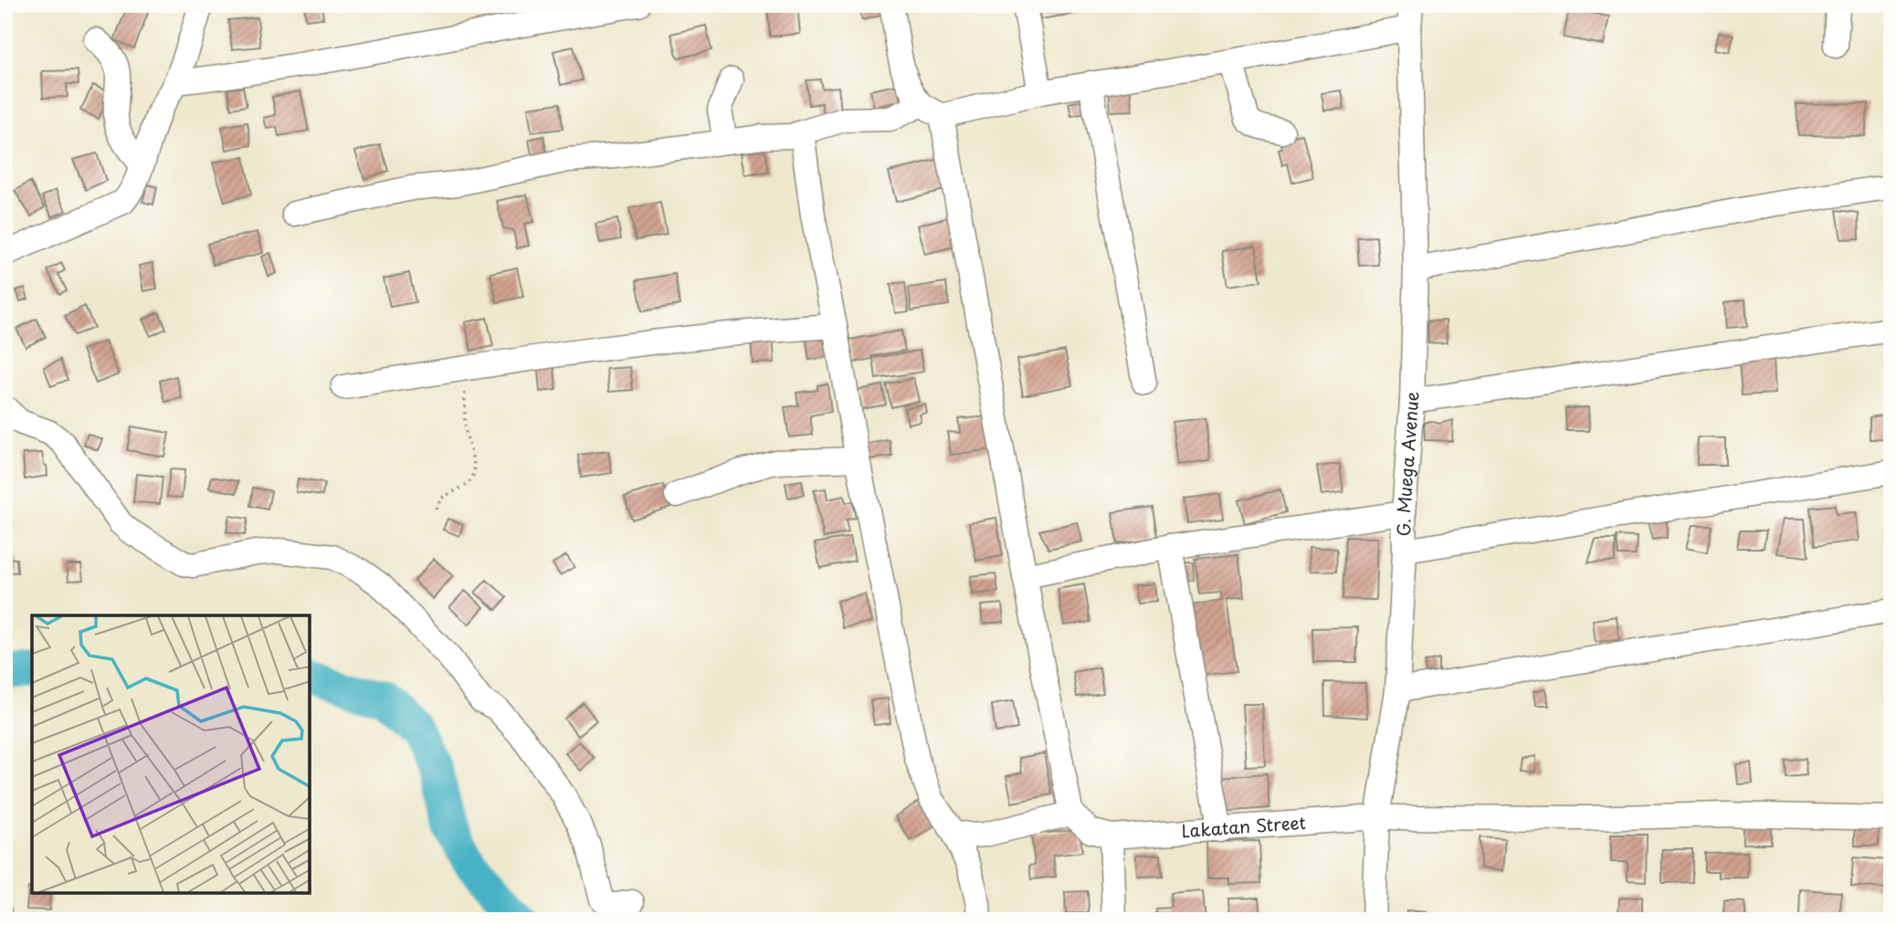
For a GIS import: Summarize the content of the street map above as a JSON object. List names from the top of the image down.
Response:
{
  "streets": {
    "street": ["G. Muega Avenue", "Lakatan Street"]
  },
  "crossings": [
    ["G. Muega Avenue", "Lakatan Street"]
  ]
}
